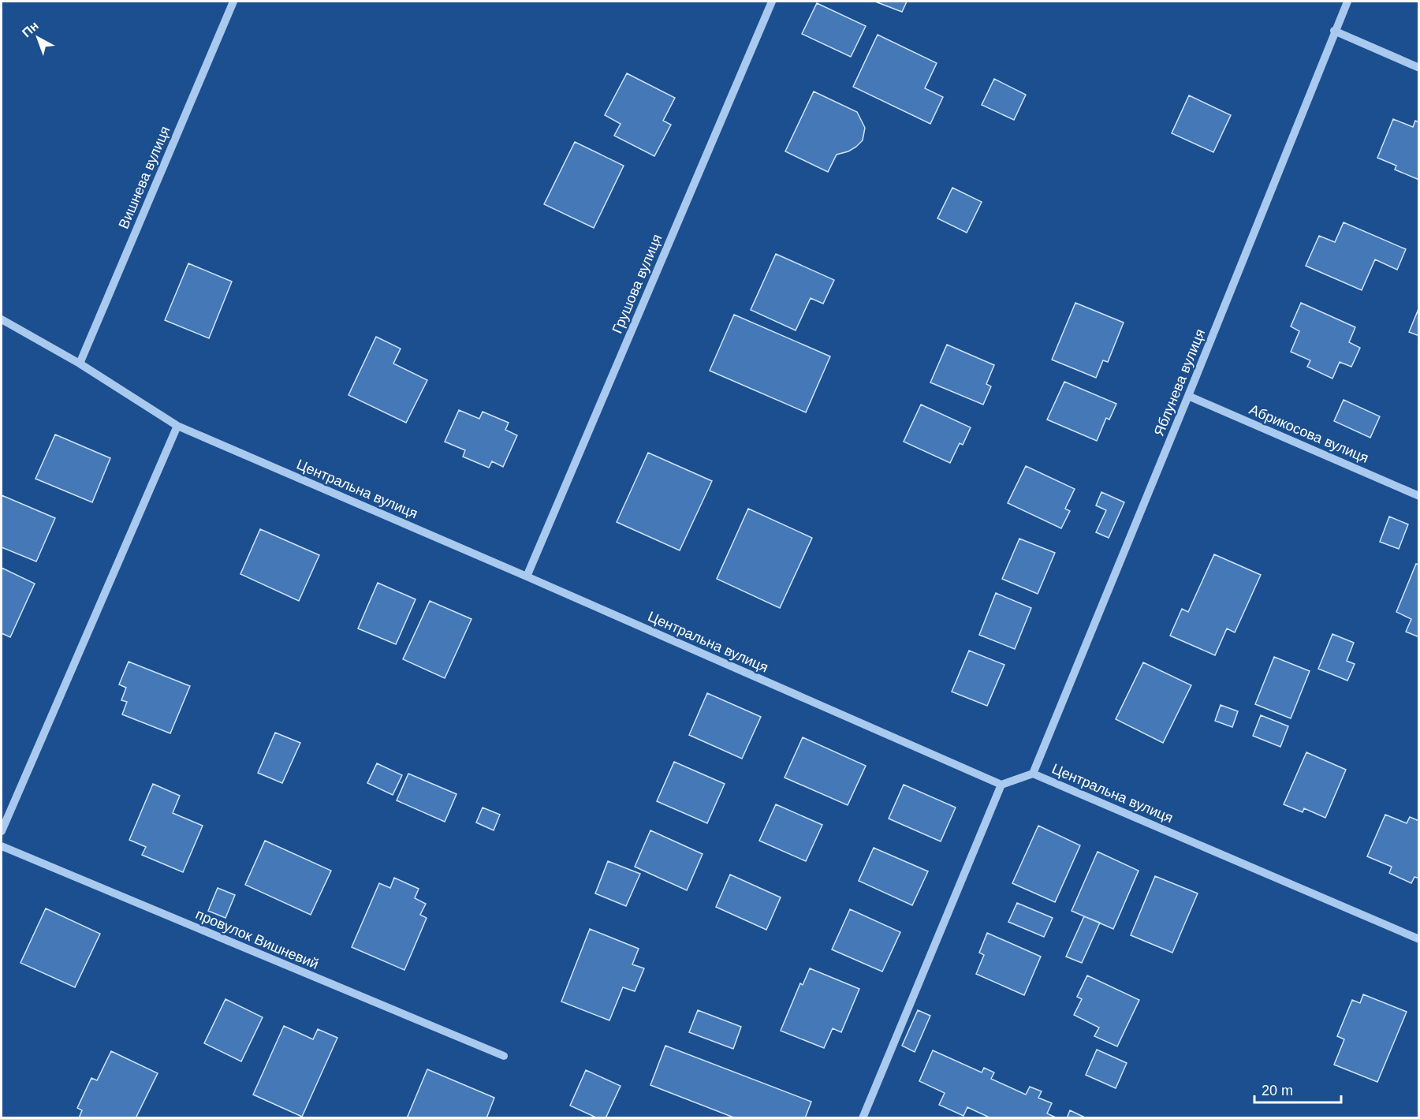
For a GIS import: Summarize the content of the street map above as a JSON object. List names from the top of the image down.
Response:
{
  "streets": {
    "street": [
      "Вишнева вулиця",
      "Грушова вулиця",
      "Яблунева вулиця",
      "Абрикосова вулиця",
      "Центральна вулиця",
      "провулок Вишневий"
    ]
  },
  "crossings": [
    ["Вишнева вулиця", "Центральна вулиця"],
    ["Грушова вулиця", "Центральна вулиця"],
    ["Яблунева вулиця", "Абрикосова вулиця"],
    ["Яблунева вулиця", "Центральна вулиця"]
  ],
  "scale_bar": "20 m",
  "north": "top left"
}
